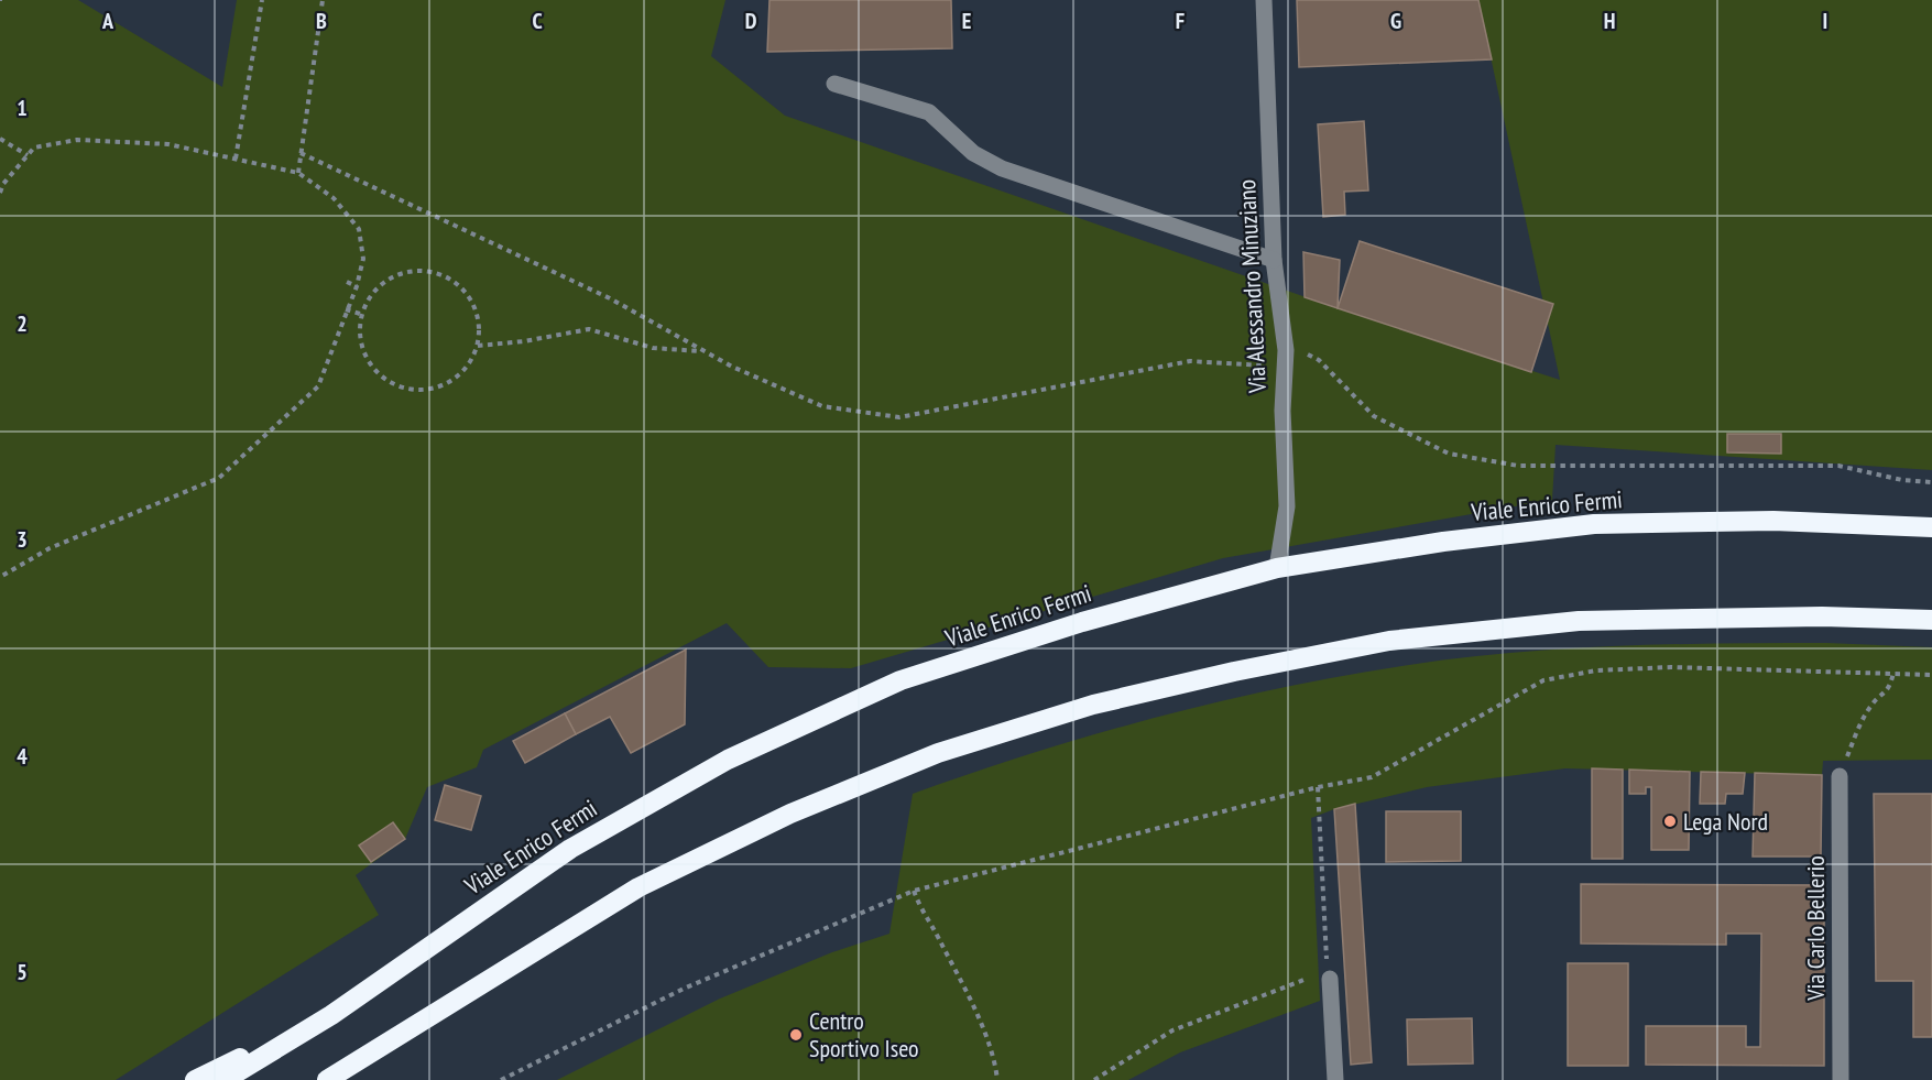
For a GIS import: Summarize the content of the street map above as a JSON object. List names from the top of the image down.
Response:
{
  "streets": {
    "highway": ["Viale Enrico Fermi"],
    "street": ["Via Alessandro Minuziano", "Via Carlo Bellerio"]
  },
  "crossings": [
    ["Via Alessandro Minuziano", "Viale Enrico Fermi"]
  ],
  "places": ["Lega Nord", "Centro Sportivo Iseo"],
  "grid": {
    "columns": [
      "A",
      "B",
      "C",
      "D",
      "E",
      "F",
      "G",
      "H",
      "I"
    ],
    "rows": [
      "1",
      "2",
      "3",
      "4",
      "5"
    ]
  }
}
